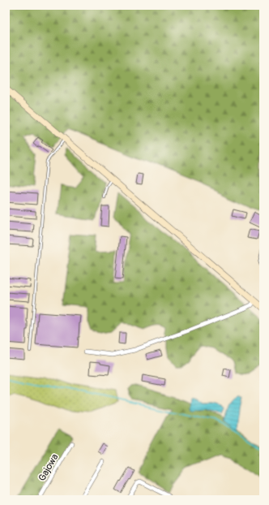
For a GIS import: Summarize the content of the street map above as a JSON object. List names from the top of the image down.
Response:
{
  "streets": {
    "street": ["Gajowa"]
  }
}
